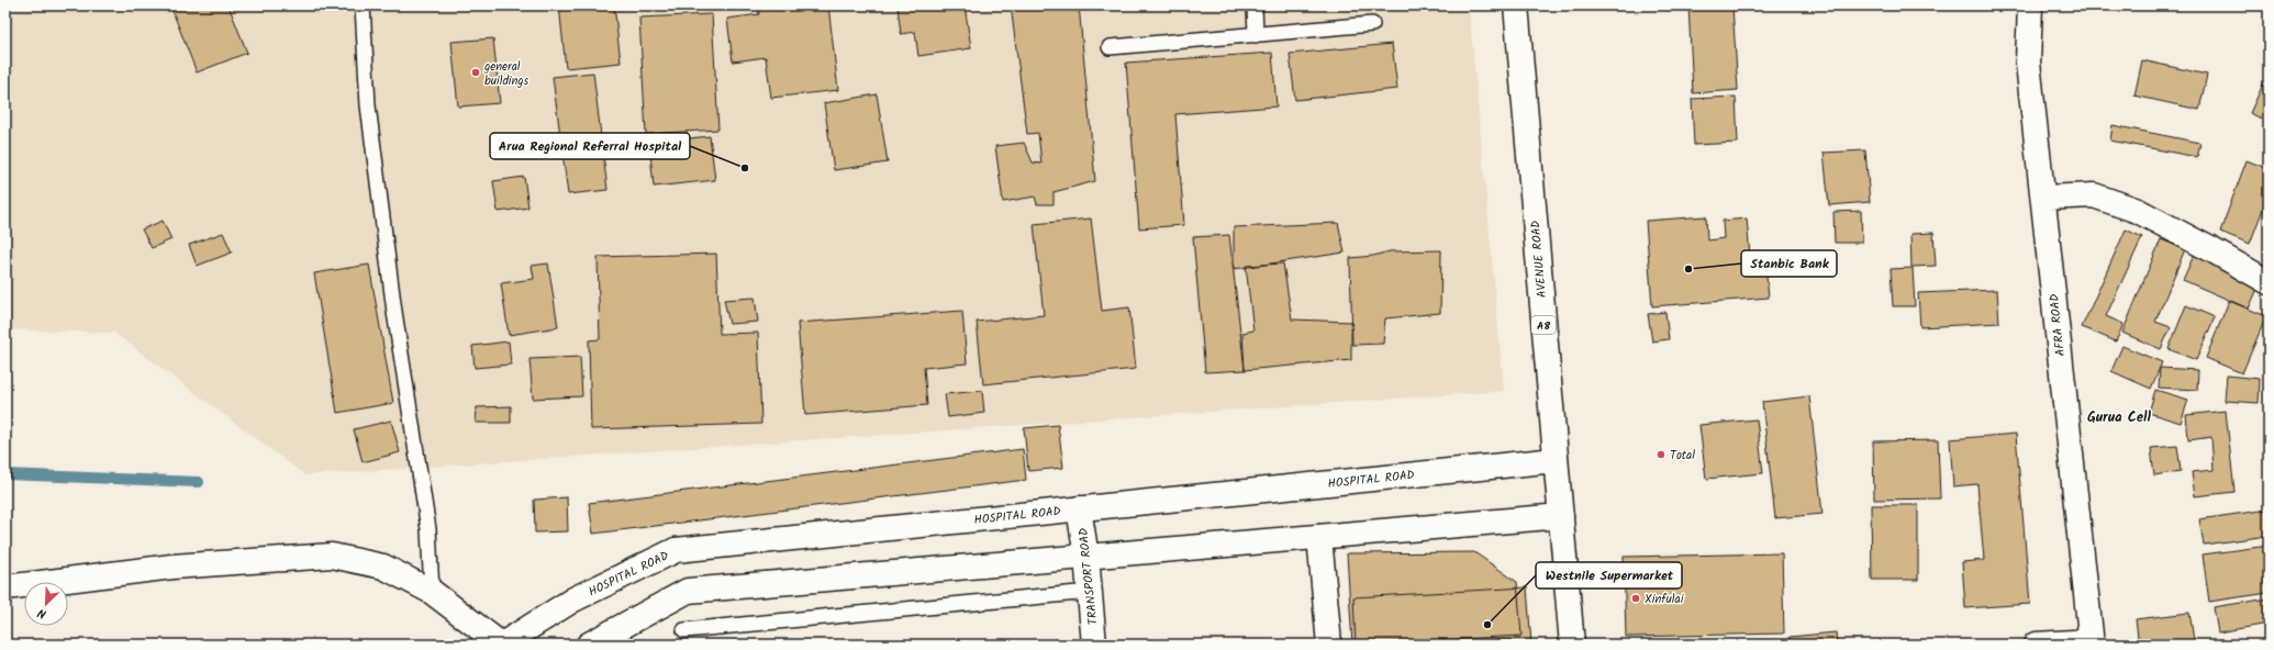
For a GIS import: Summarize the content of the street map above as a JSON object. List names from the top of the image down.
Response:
{
  "streets": {
    "main road": [
      "AVENUE ROAD",
      "A8",
      "AFRA ROAD",
      "HOSPITAL ROAD",
      "TRANSPORT ROAD"
    ]
  },
  "crossings": [
    ["AVENUE ROAD", "HOSPITAL ROAD"],
    ["HOSPITAL ROAD", "TRANSPORT ROAD"]
  ],
  "districts": ["Gurua Cell"],
  "places": [
    "general buildings",
    "Arua Regional Referral Hospital",
    "Stanbic Bank",
    "Total",
    "Xinfulai",
    "Westnile Supermarket"
  ],
  "north": "bottom left"
}
